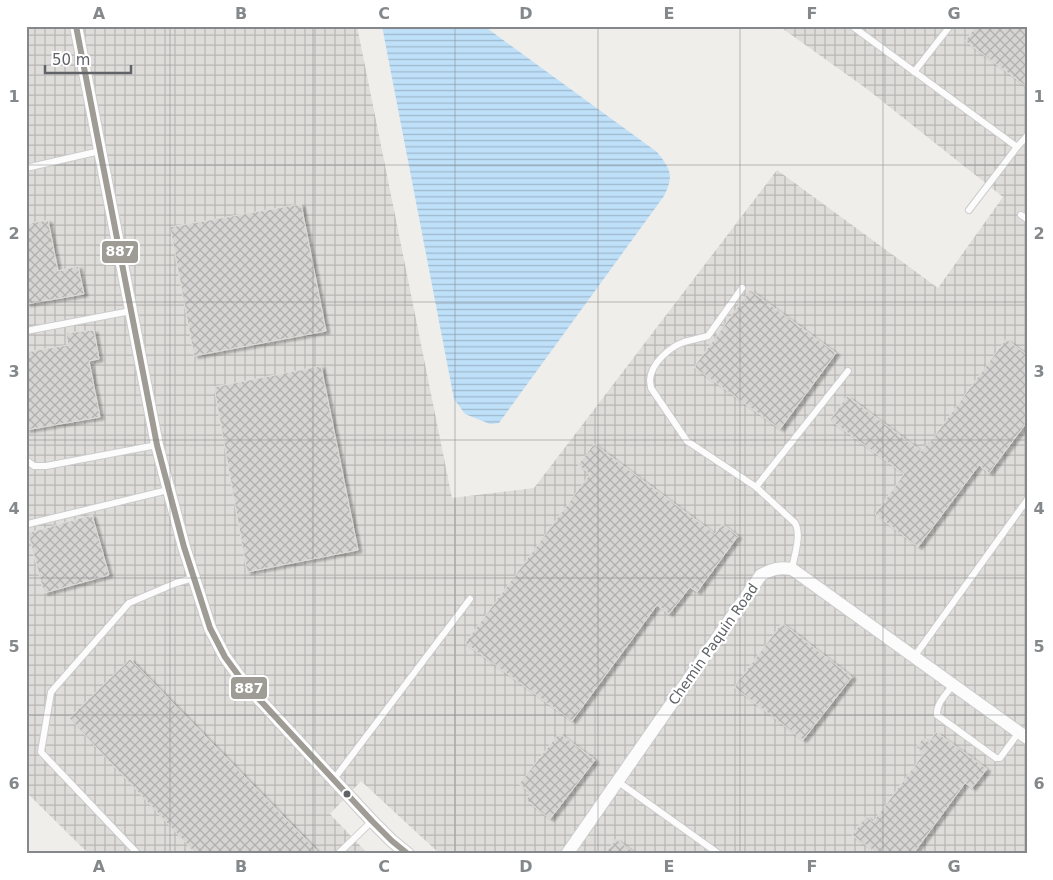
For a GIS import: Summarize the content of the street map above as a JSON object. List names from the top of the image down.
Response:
{
  "streets": {
    "street": ["Chemin Paquin Road"]
  },
  "lines": ["transit line 887"],
  "scale_bar": "50 m",
  "grid": {
    "columns": [
      "A",
      "B",
      "C",
      "D",
      "E",
      "F",
      "G"
    ],
    "rows": [
      "1",
      "2",
      "3",
      "4",
      "5",
      "6"
    ]
  }
}
